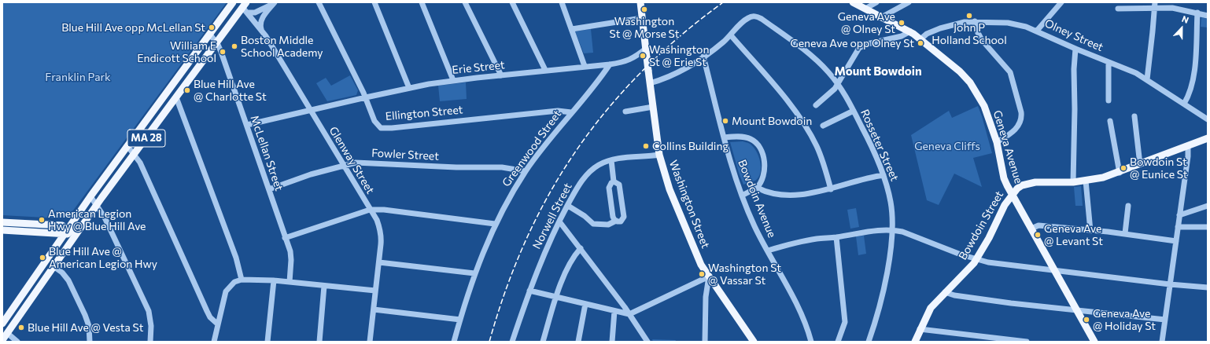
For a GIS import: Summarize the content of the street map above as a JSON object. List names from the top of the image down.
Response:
{
  "streets": {
    "main road": [
      "MA 28",
      "Geneva Avenue",
      "Washington Street",
      "Bowdoin Street"
    ],
    "street": [
      "Olney Street",
      "Erie Street",
      "Ellington Street",
      "Rosseter Street",
      "Greenwood Street",
      "McLellan Street",
      "Fowler Street",
      "Glenway Street",
      "Bowdoin Avenue",
      "Norwell Street"
    ]
  },
  "crossings": [
    ["Olney Street", "Geneva Avenue"],
    ["Erie Street", "Ellington Street"],
    ["Erie Street", "Greenwood Street"],
    ["Erie Street", "McLellan Street"],
    ["Erie Street", "Glenway Street"],
    ["Erie Street", "Washington Street"],
    ["Ellington Street", "Greenwood Street"],
    ["MA 28", "McLellan Street"],
    ["MA 28", "Glenway Street"],
    ["Geneva Avenue", "Bowdoin Street"],
    ["Greenwood Street", "Fowler Street"],
    ["McLellan Street", "Fowler Street"],
    ["Fowler Street", "Glenway Street"],
    ["Washington Street", "Norwell Street"]
  ],
  "districts": ["Mount Bowdoin"],
  "parks": ["Franklin Park", "Geneva Cliffs"],
  "places": [
    "Washington St @ Morse St",
    "John P Holland School",
    "Geneva Ave @ Olney St",
    "Blue Hill Ave opp McLellan St",
    "Geneva Ave opp Olney St",
    "Boston Middle School Academy",
    "William E Endicott School",
    "Washington St @ Erie St",
    "Blue Hill Ave @ Charlotte St",
    "Mount Bowdoin",
    "Collins Building",
    "Bowdoin St @ Eunice St",
    "American Legion Hwy @ Blue Hill Ave",
    "Geneva Ave @ Levant St",
    "Blue Hill Ave @ American Legion Hwy",
    "Washington St @ Vassar St",
    "Geneva Ave @ Holiday St",
    "Blue Hill Ave @ Vesta St"
  ],
  "north": "top"
}
